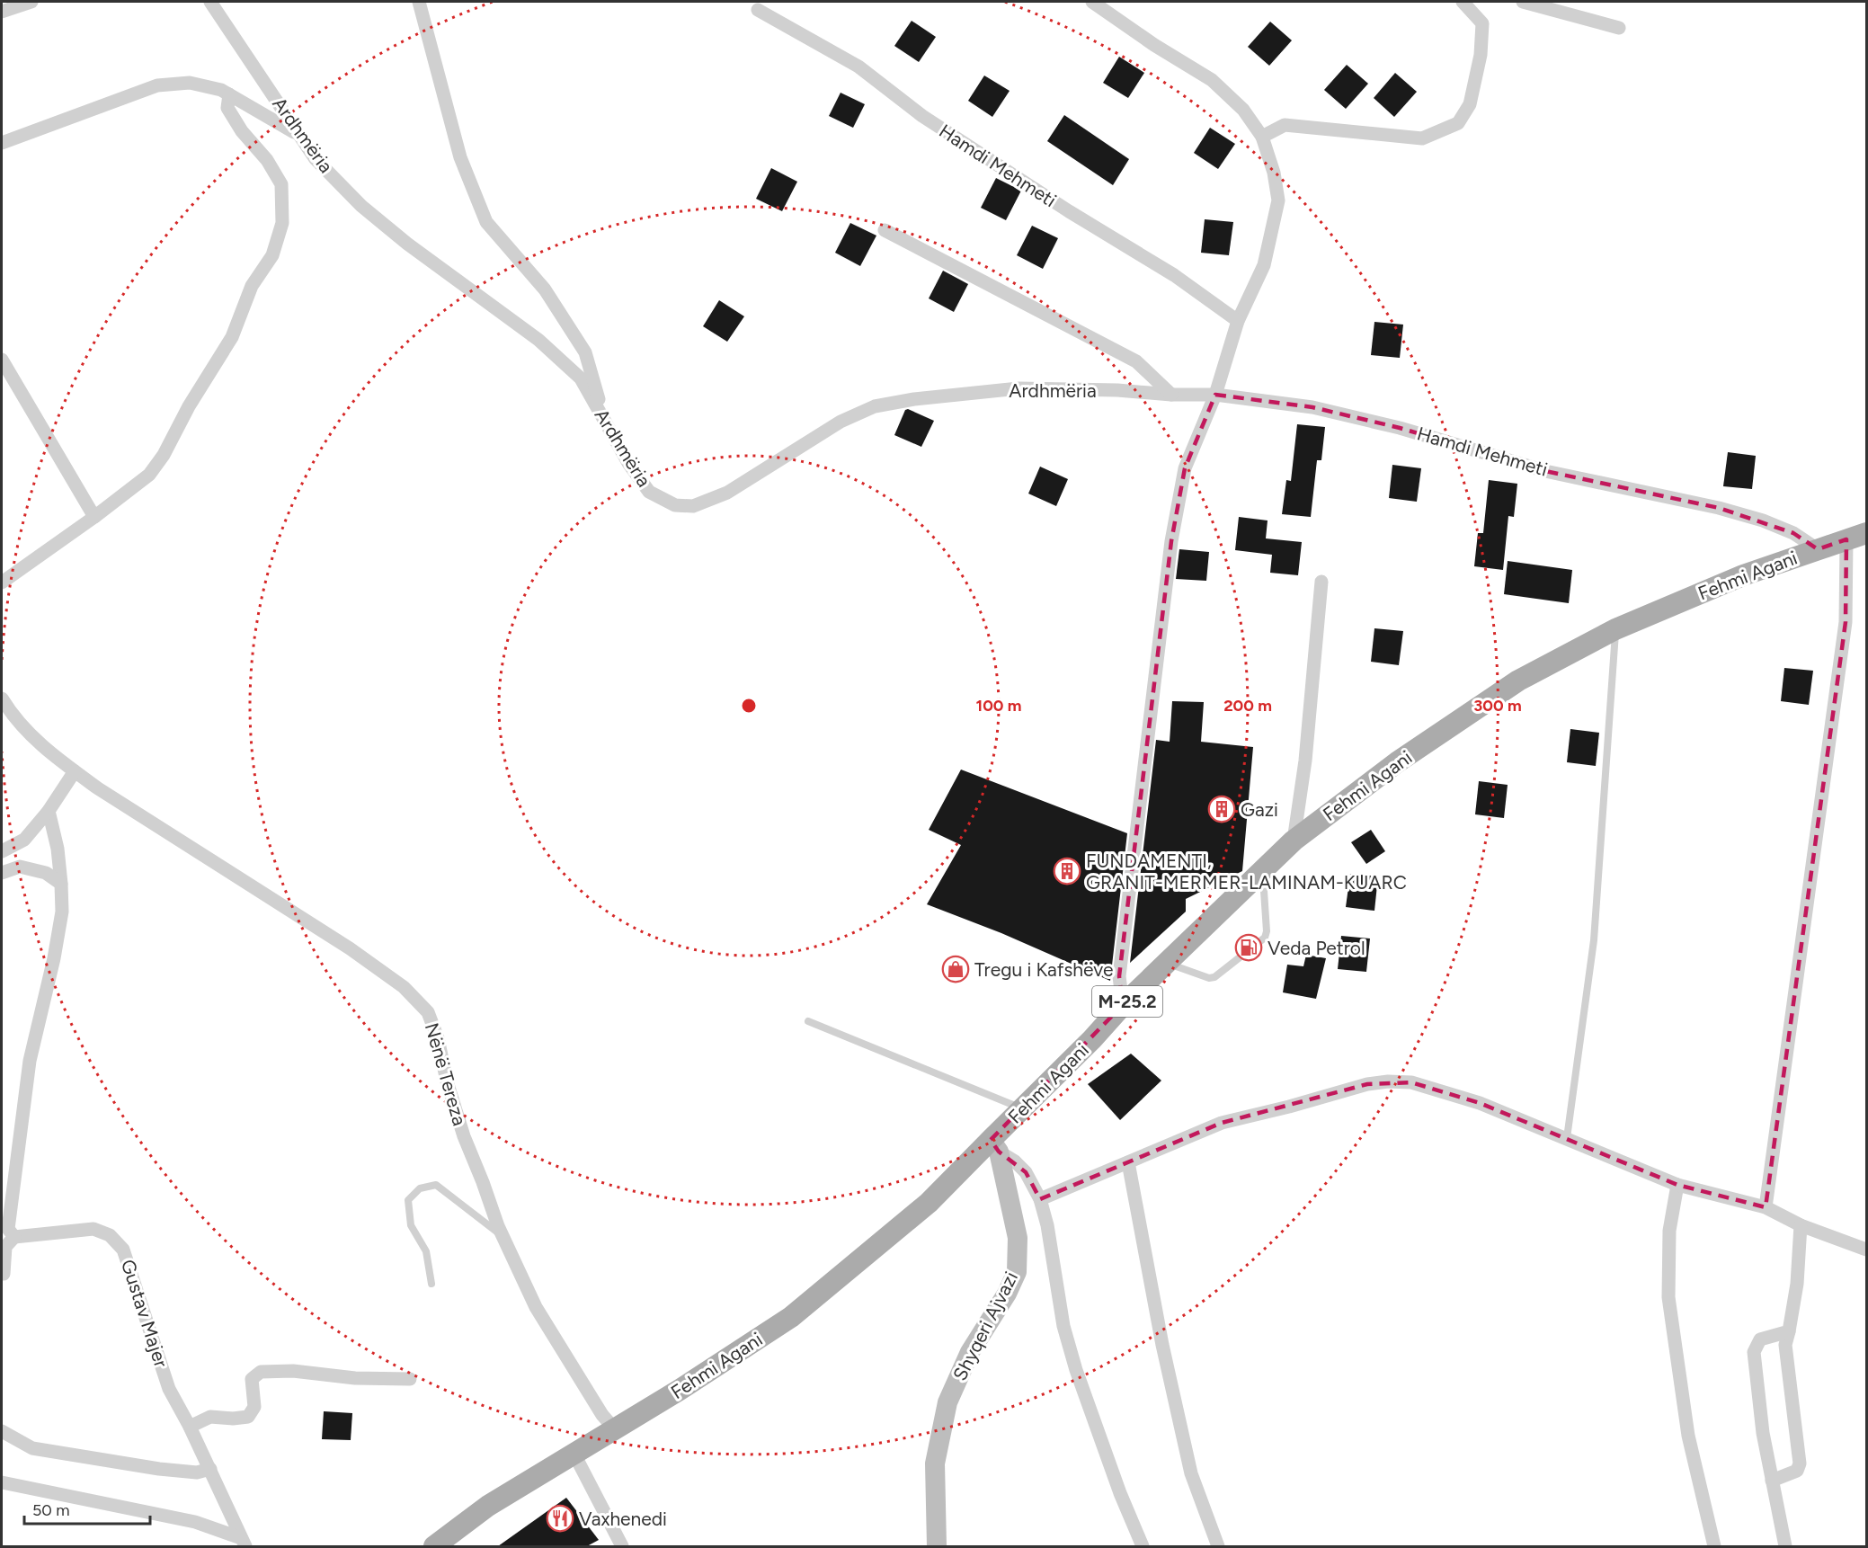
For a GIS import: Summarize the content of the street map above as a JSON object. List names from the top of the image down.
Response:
{
  "streets": {
    "main road": ["Fehmi Agani", "M-25.2"],
    "street": [
      "Ardhmëria",
      "Hamdi Mehmeti",
      "Nënë Tereza",
      "Gustav Majer",
      "Shyqeri Ajvazi"
    ]
  },
  "crossings": [
    ["Ardhmëria", "Hamdi Mehmeti"],
    ["Hamdi Mehmeti", "Fehmi Agani"],
    ["Fehmi Agani", "Nënë Tereza"],
    ["Fehmi Agani", "Shyqeri Ajvazi"]
  ],
  "places": {
    "building": ["Gazi", "FUNDAMENTI, GRANIT-MERMER-LAMINAM-KUARC"],
    "fuel station": ["Veda Petrol"],
    "shop": ["Tregu i Kafshëve"],
    "restaurant": ["Vaxhenedi"]
  },
  "scale_bar": "50 m",
  "rings": ["100 m", "200 m", "300 m"]
}
